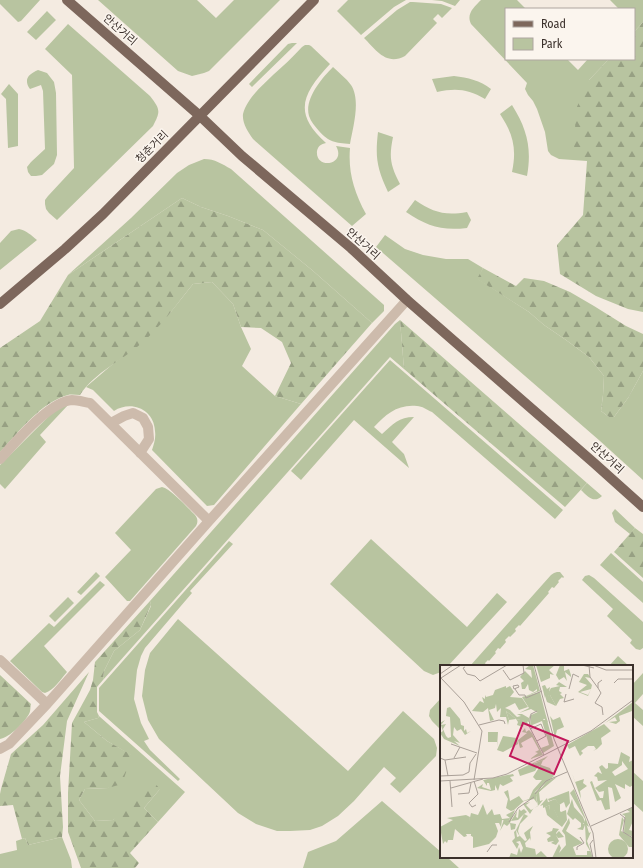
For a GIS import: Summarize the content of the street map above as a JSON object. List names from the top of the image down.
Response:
{
  "streets": {
    "main road": ["안산거리", "청춘거리"]
  },
  "crossings": [
    ["안산거리", "청춘거리"]
  ],
  "legend": ["Road", "Park"]
}
